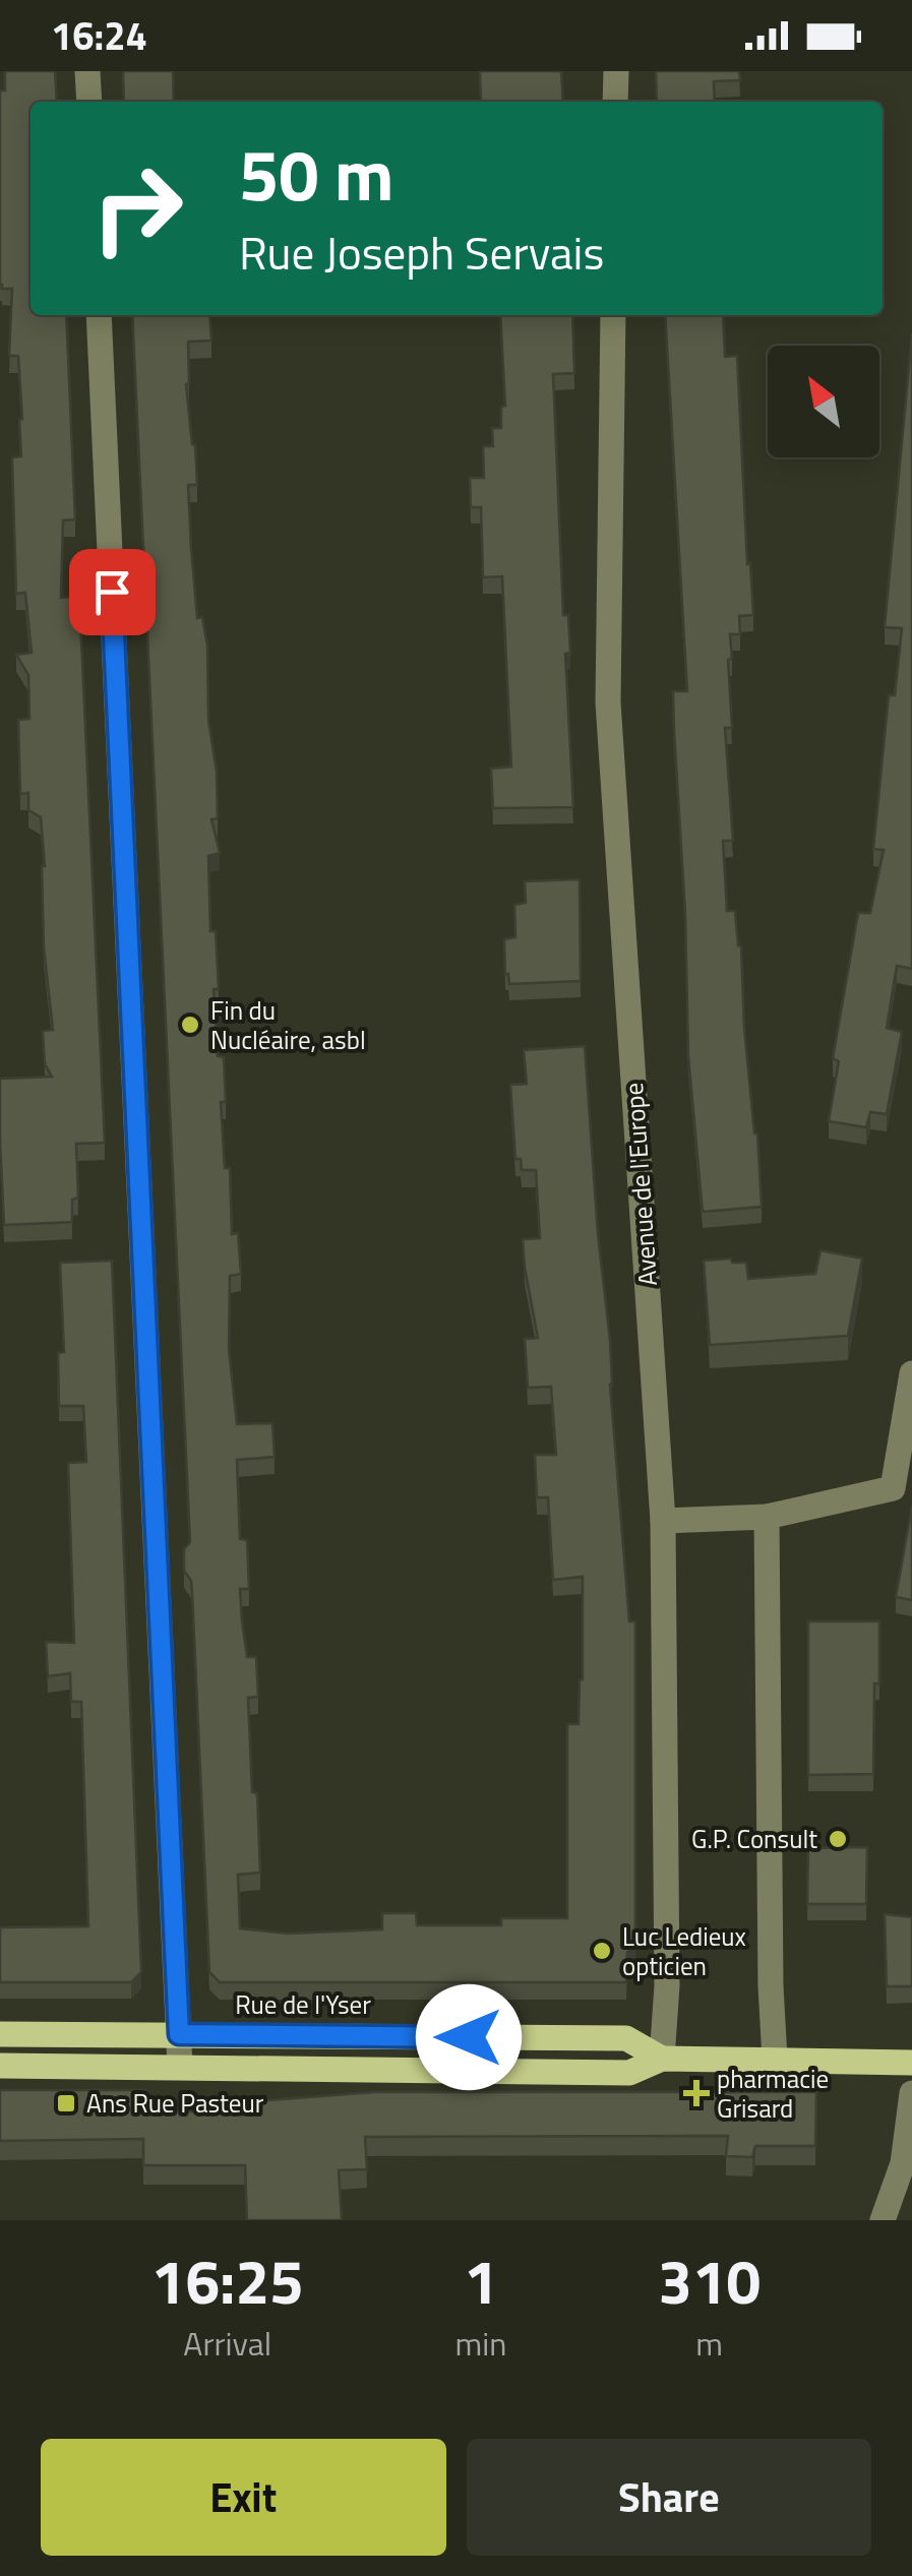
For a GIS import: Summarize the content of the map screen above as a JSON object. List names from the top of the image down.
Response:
{
  "streets": {
    "main road": ["Rue de l'Yser"],
    "street": ["Avenue de l'Europe"]
  },
  "crossings": [
    ["Avenue de l'Europe", "Rue de l'Yser"]
  ],
  "places": {
    "other": ["Fin du Nucléaire, asbl", "G.P. Consult", "Luc Ledieux opticien"],
    "health": ["pharmacie Grisard"],
    "transit": ["Ans Rue Pasteur"]
  },
  "north": "top left",
  "page": {
    "status": "16:24",
    "turn": ["50 m", "Rue Joseph Servais"],
    "eta": [
      "16:25",
      "Arrival",
      "1",
      "min",
      "310",
      "m"
    ],
    "buttons": ["Exit", "Share"]
  }
}
